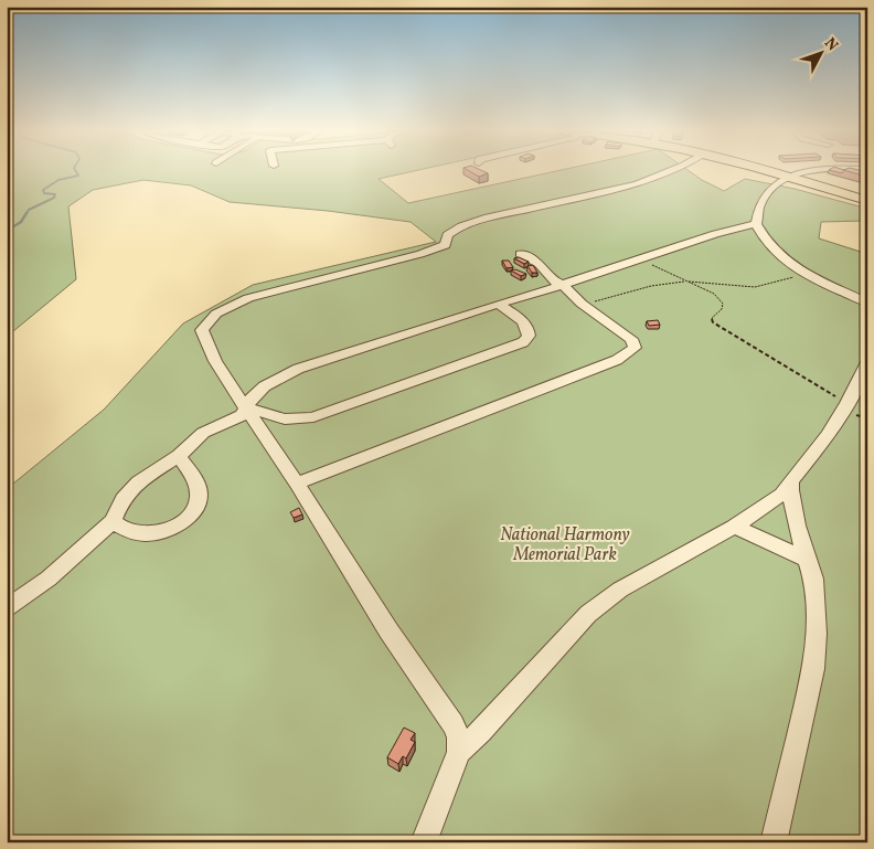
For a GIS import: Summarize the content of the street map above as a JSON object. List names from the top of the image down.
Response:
{
  "parks": ["National Harmony Memorial Park"],
  "north": "top right"
}
